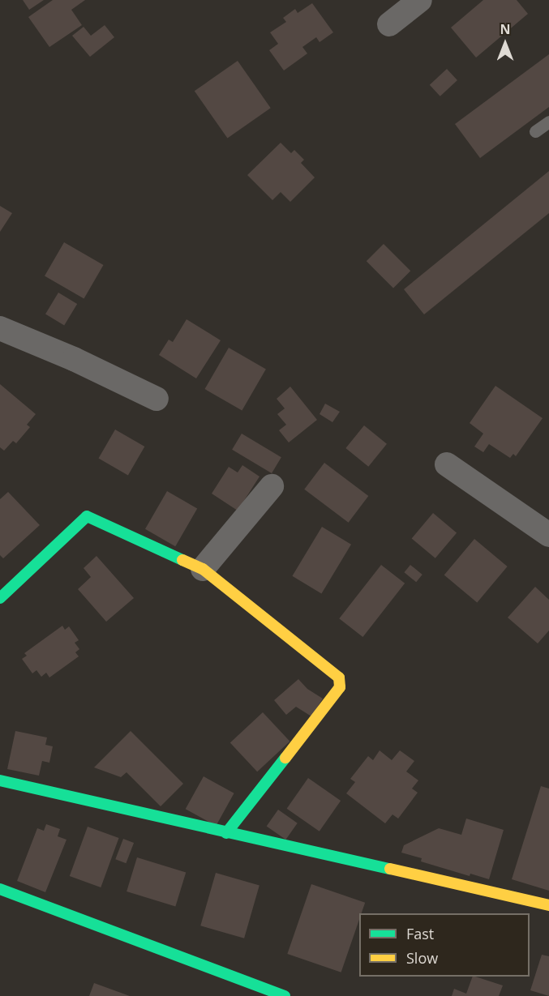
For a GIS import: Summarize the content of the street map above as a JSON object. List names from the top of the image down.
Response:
{
  "legend": ["Fast", "Slow"],
  "north": "top"
}
